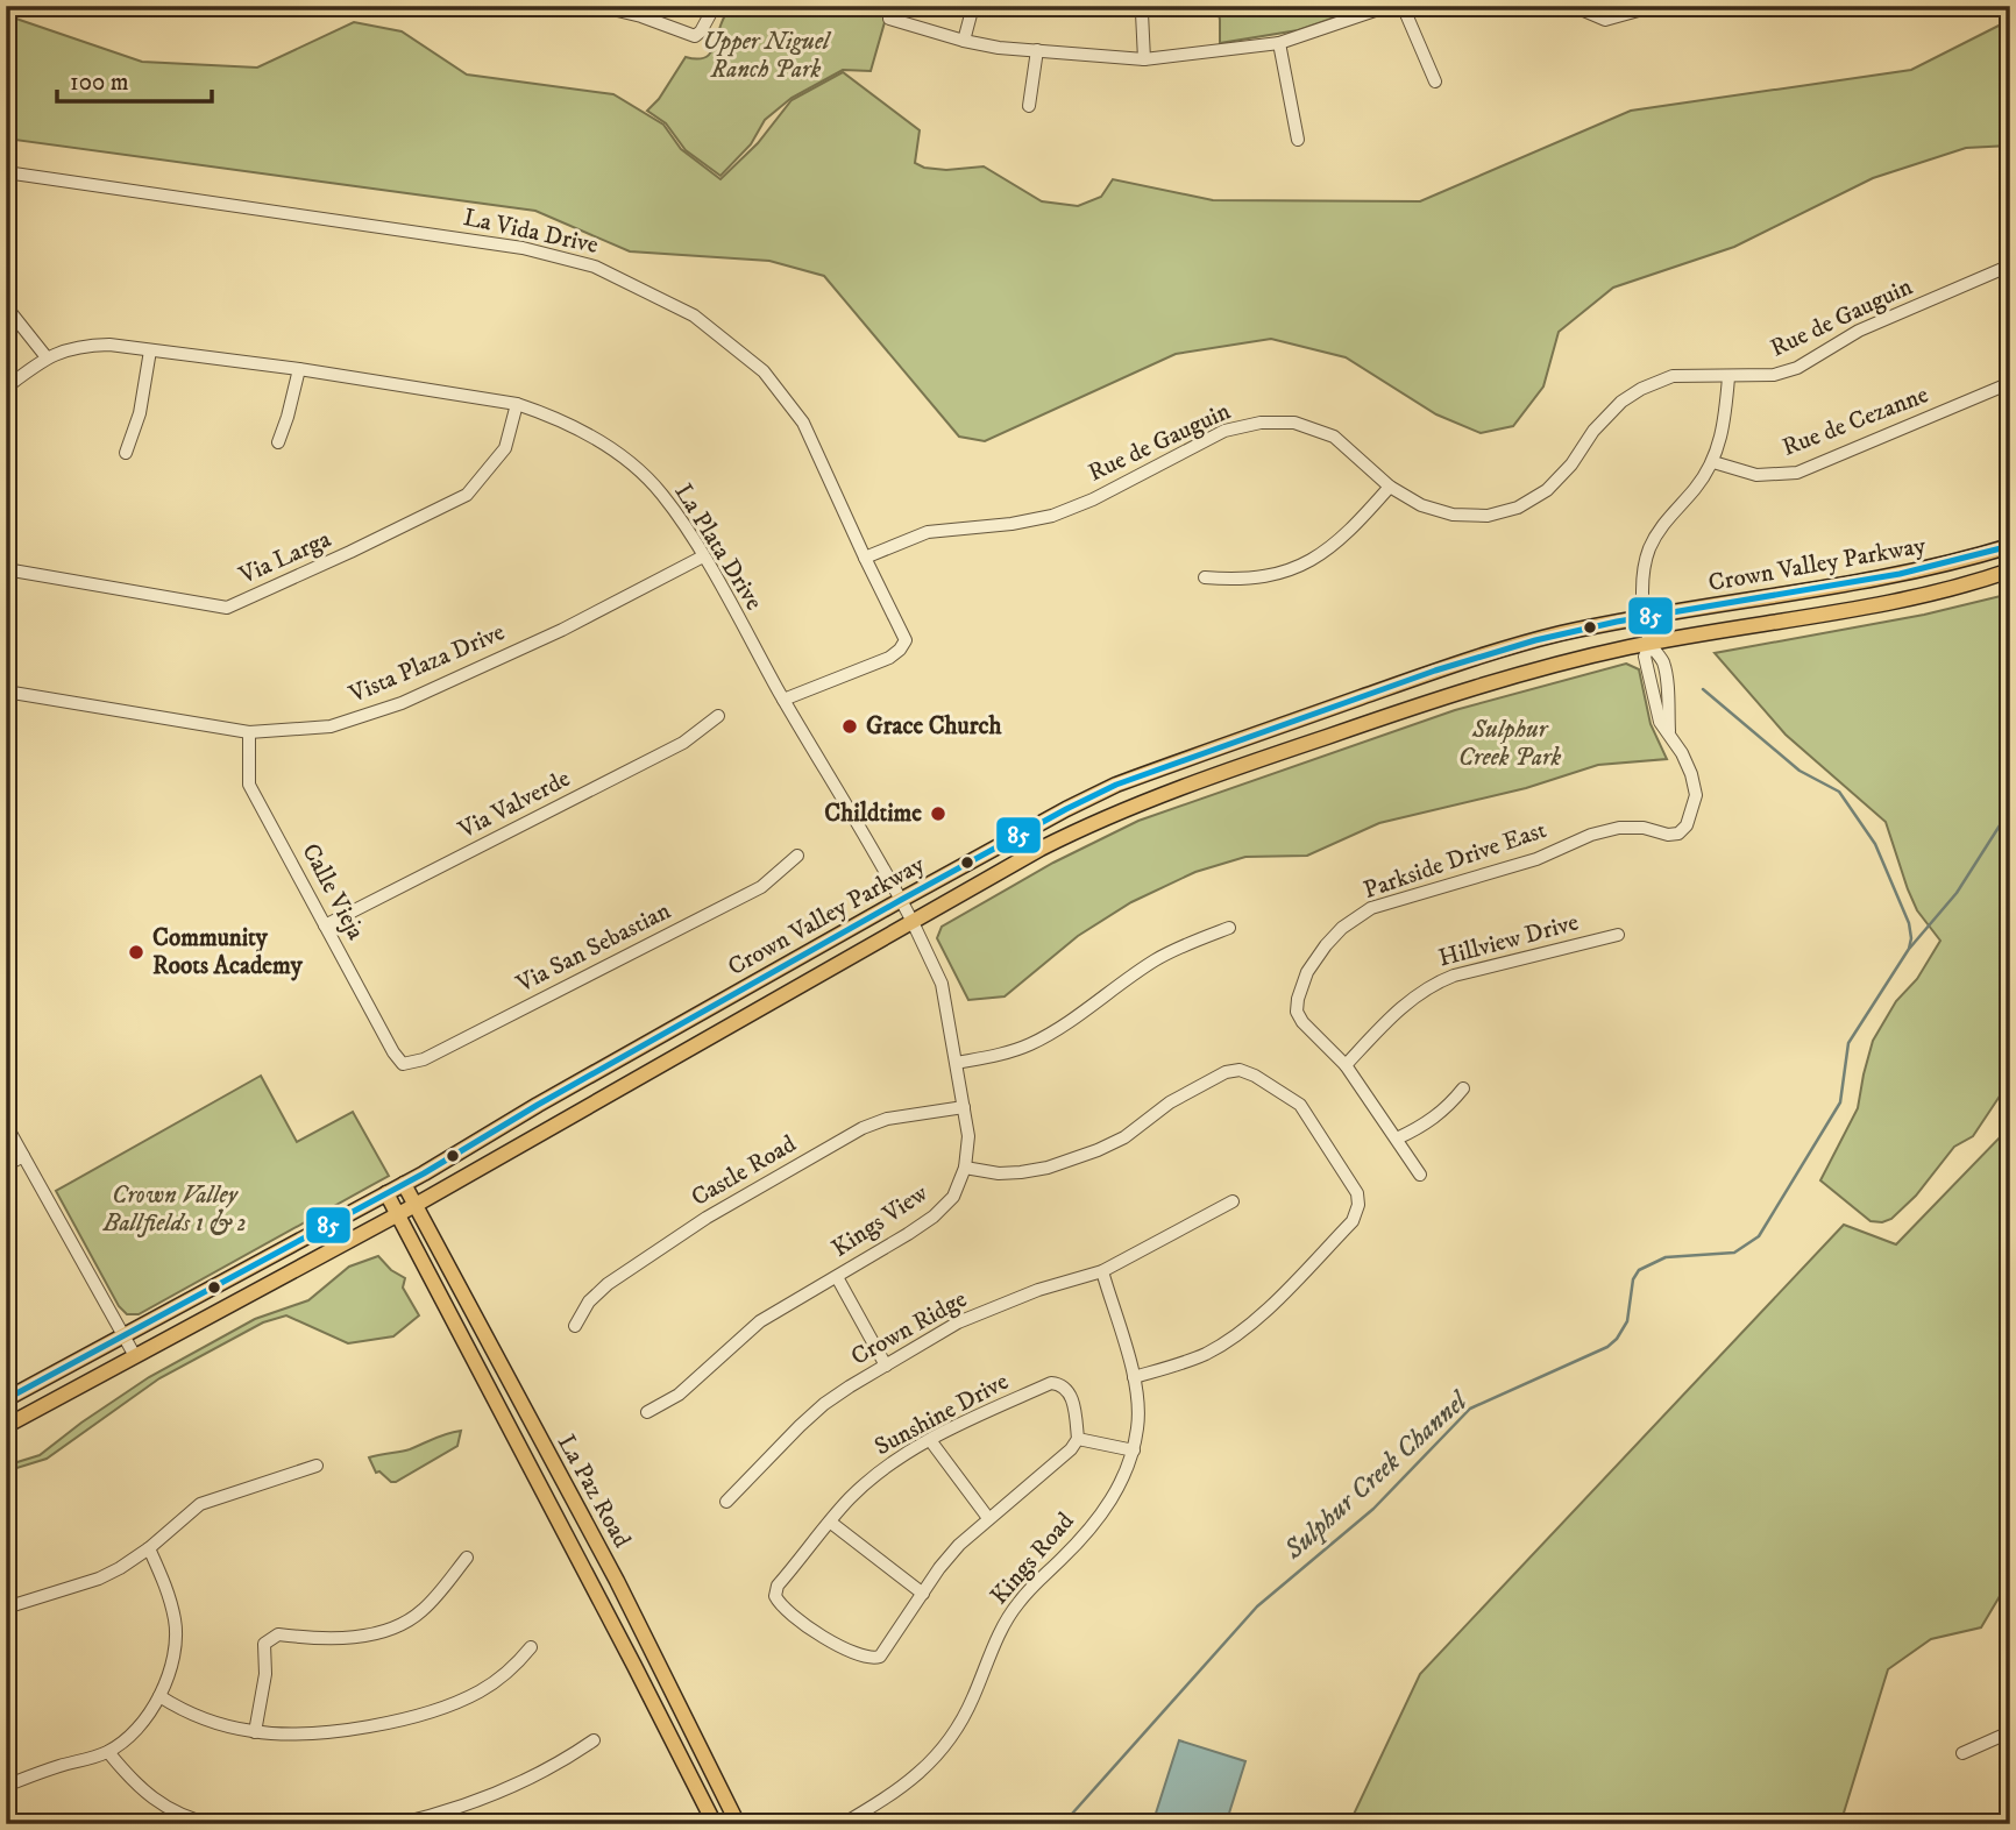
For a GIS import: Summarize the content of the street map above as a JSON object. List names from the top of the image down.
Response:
{
  "streets": {
    "main road": ["Crown Valley Parkway", "La Paz Road"],
    "street": [
      "La Vida Drive",
      "Rue de Gauguin",
      "Rue de Cezanne",
      "La Plata Drive",
      "Via Larga",
      "Vista Plaza Drive",
      "Via Valverde",
      "Parkside Drive East",
      "Calle Vieja",
      "Hillview Drive",
      "Via San Sebastian",
      "Castle Road",
      "Kings View",
      "Crown Ridge",
      "Sunshine Drive",
      "Kings Road"
    ]
  },
  "crossings": [
    ["La Vida Drive", "Rue de Gauguin"],
    ["La Vida Drive", "La Plata Drive"],
    ["La Plata Drive", "Via Larga"],
    ["La Plata Drive", "Crown Valley Parkway"],
    ["La Plata Drive", "Vista Plaza Drive"],
    ["La Plata Drive", "Castle Road"],
    ["La Plata Drive", "Kings View"],
    ["Crown Valley Parkway", "Parkside Drive East"],
    ["Crown Valley Parkway", "La Paz Road"],
    ["Vista Plaza Drive", "Calle Vieja"],
    ["Via Valverde", "Calle Vieja"],
    ["Parkside Drive East", "Hillview Drive"],
    ["Calle Vieja", "Via San Sebastian"],
    ["Crown Ridge", "Kings Road"]
  ],
  "water": ["Sulphur Creek Channel"],
  "parks": ["Upper Niguel Ranch Park", "Sulphur Creek Park", "Crown Valley Ballfields 1 & 2"],
  "places": ["Grace Church", "Childtime", "Community Roots Academy"],
  "lines": ["transit line 85"],
  "scale_bar": "100 m"
}
